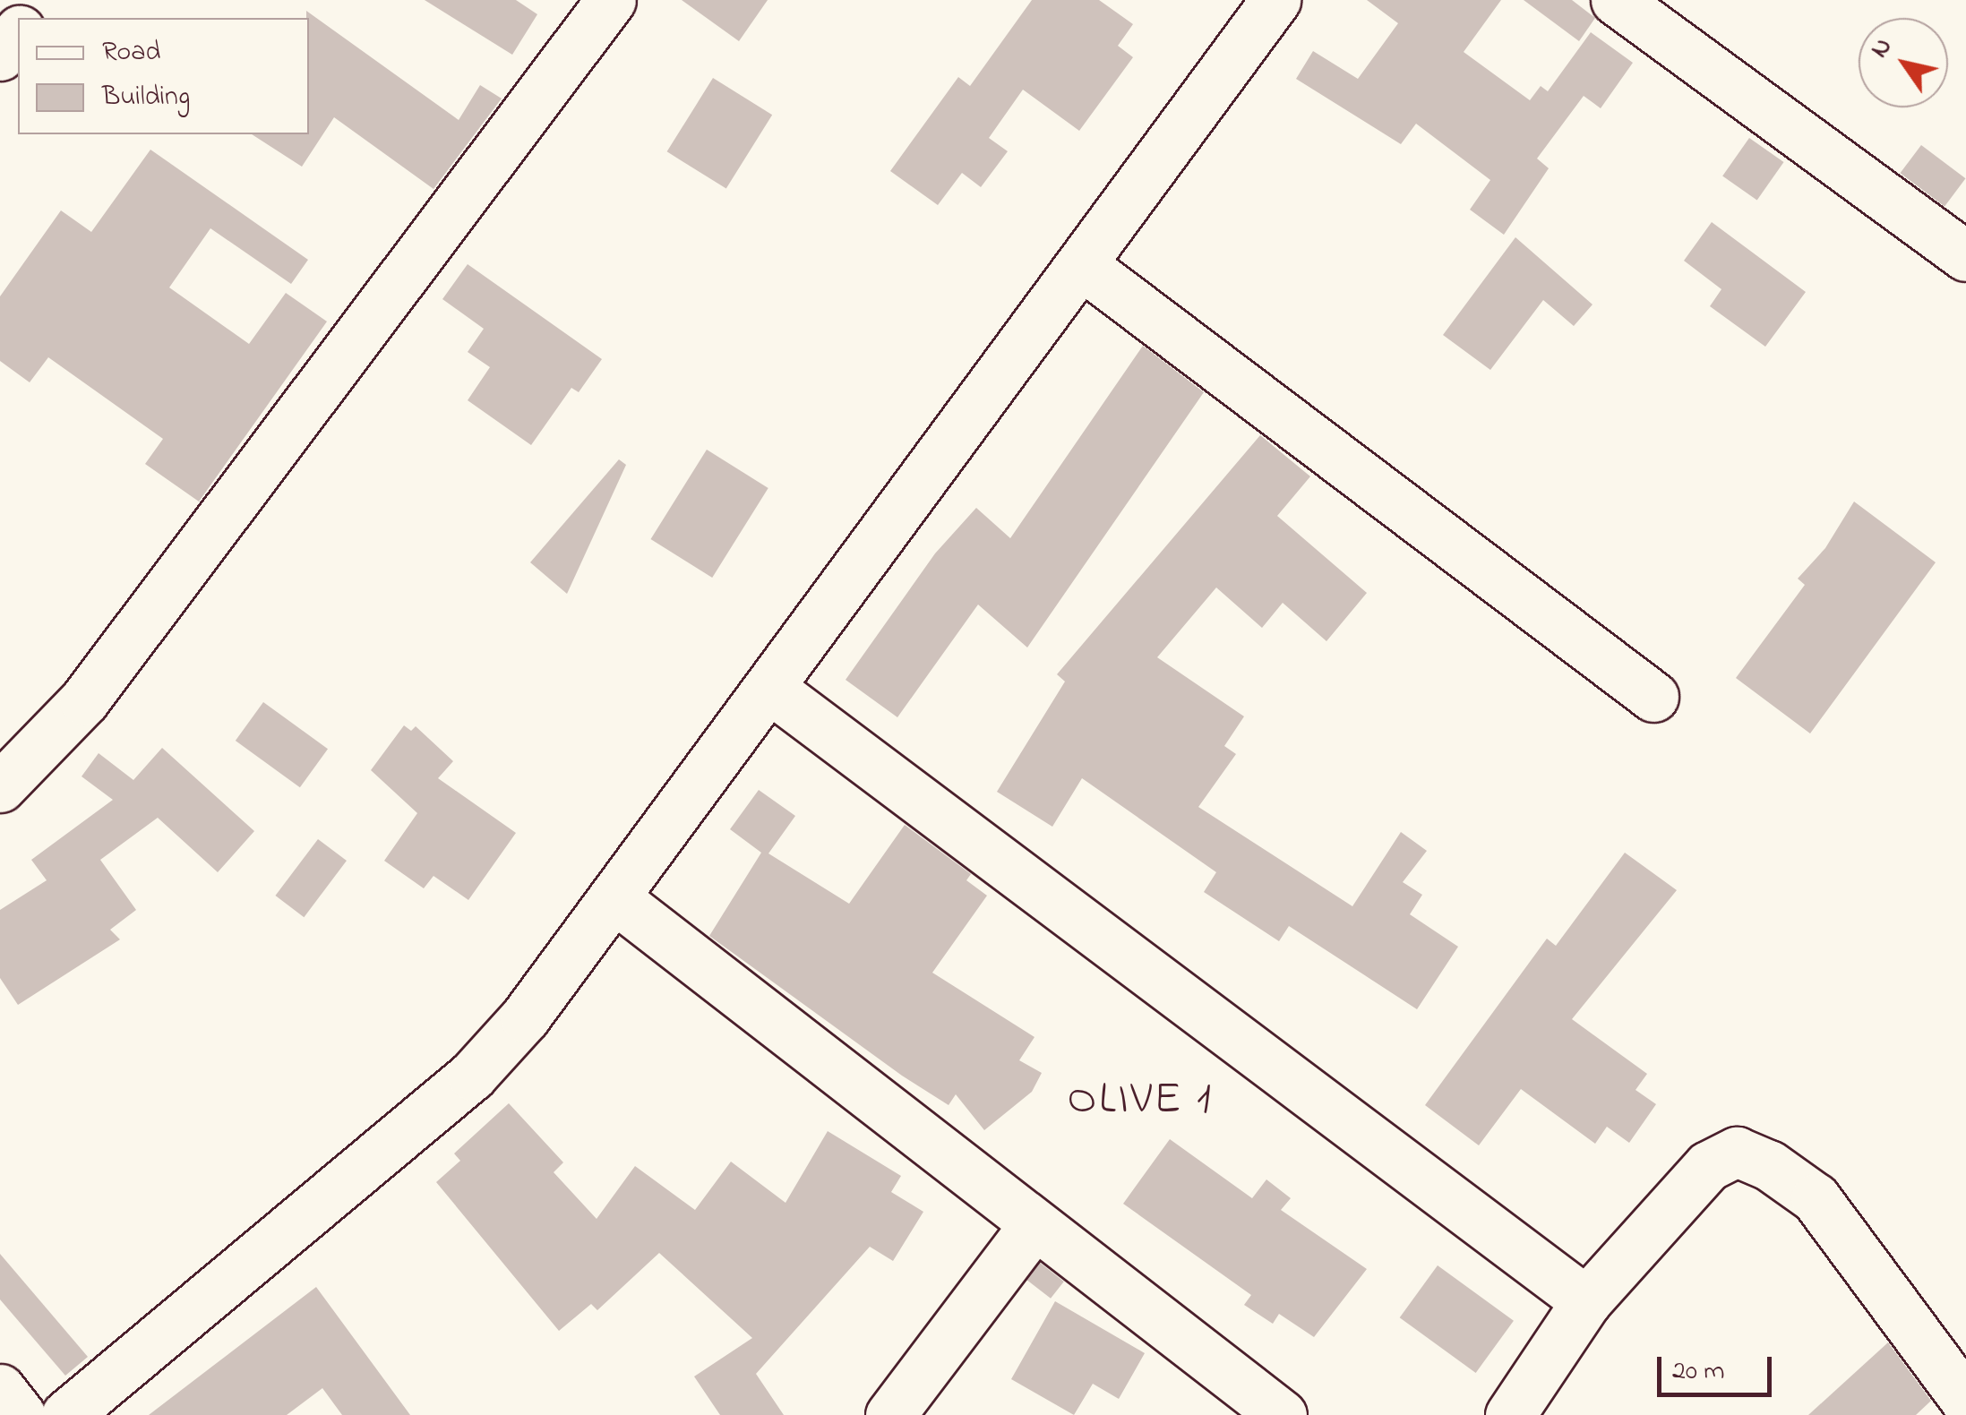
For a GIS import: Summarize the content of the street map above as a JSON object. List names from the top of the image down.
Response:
{
  "districts": ["OLIVE 1"],
  "legend": ["Road", "Building"],
  "scale_bar": "20 m",
  "north": "top left"
}
